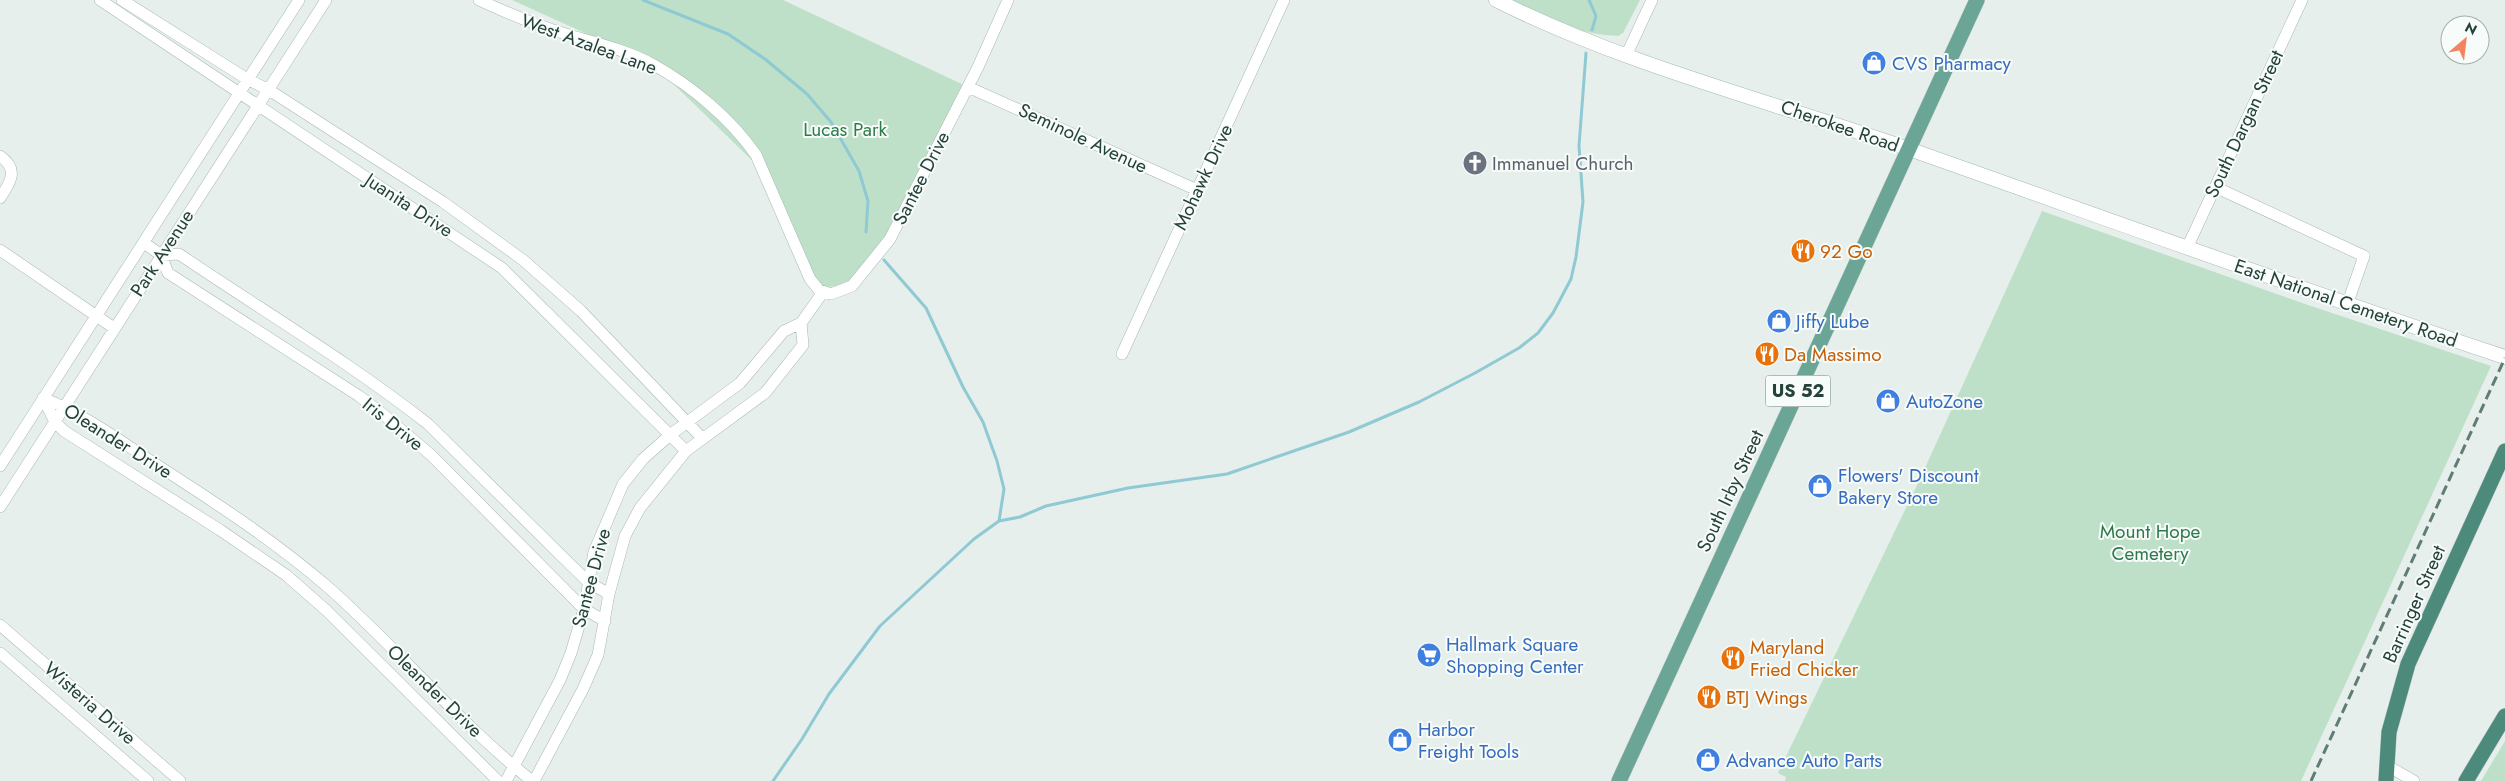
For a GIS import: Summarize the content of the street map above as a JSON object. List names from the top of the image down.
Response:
{
  "streets": {
    "highway": ["Barringer Street"],
    "main road": ["US 52", "South Irby Street"],
    "street": [
      "West Azalea Lane",
      "South Dargan Street",
      "Cherokee Road",
      "Seminole Avenue",
      "Mohawk Drive",
      "Santee Drive",
      "Juanita Drive",
      "Park Avenue",
      "East National Cemetery Road",
      "Iris Drive",
      "Oleander Drive",
      "Wisteria Drive"
    ]
  },
  "crossings": [
    ["West Azalea Lane", "Santee Drive"],
    ["South Dargan Street", "Cherokee Road"],
    ["South Dargan Street", "East National Cemetery Road"],
    ["Cherokee Road", "East National Cemetery Road"],
    ["Cherokee Road", "South Irby Street"],
    ["Seminole Avenue", "Mohawk Drive"],
    ["Seminole Avenue", "Santee Drive"],
    ["Santee Drive", "Juanita Drive"],
    ["Santee Drive", "Iris Drive"],
    ["Santee Drive", "Oleander Drive"],
    ["Juanita Drive", "Park Avenue"],
    ["Park Avenue", "Iris Drive"],
    ["Park Avenue", "Oleander Drive"]
  ],
  "parks": ["Lucas Park", "Mount Hope Cemetery"],
  "places": {
    "shop": [
      "CVS Pharmacy",
      "Jiffy Lube",
      "AutoZone",
      "Flowers' Discount Bakery Store",
      "Harbor Freight Tools",
      "Advance Auto Parts"
    ],
    "church": ["Immanuel Church"],
    "restaurant": [
      "92 Go",
      "Da Massimo",
      "Maryland Fried Chicker",
      "BTJ Wings"
    ],
    "supermarket": ["Hallmark Square Shopping Center"]
  },
  "north": "top right"
}
